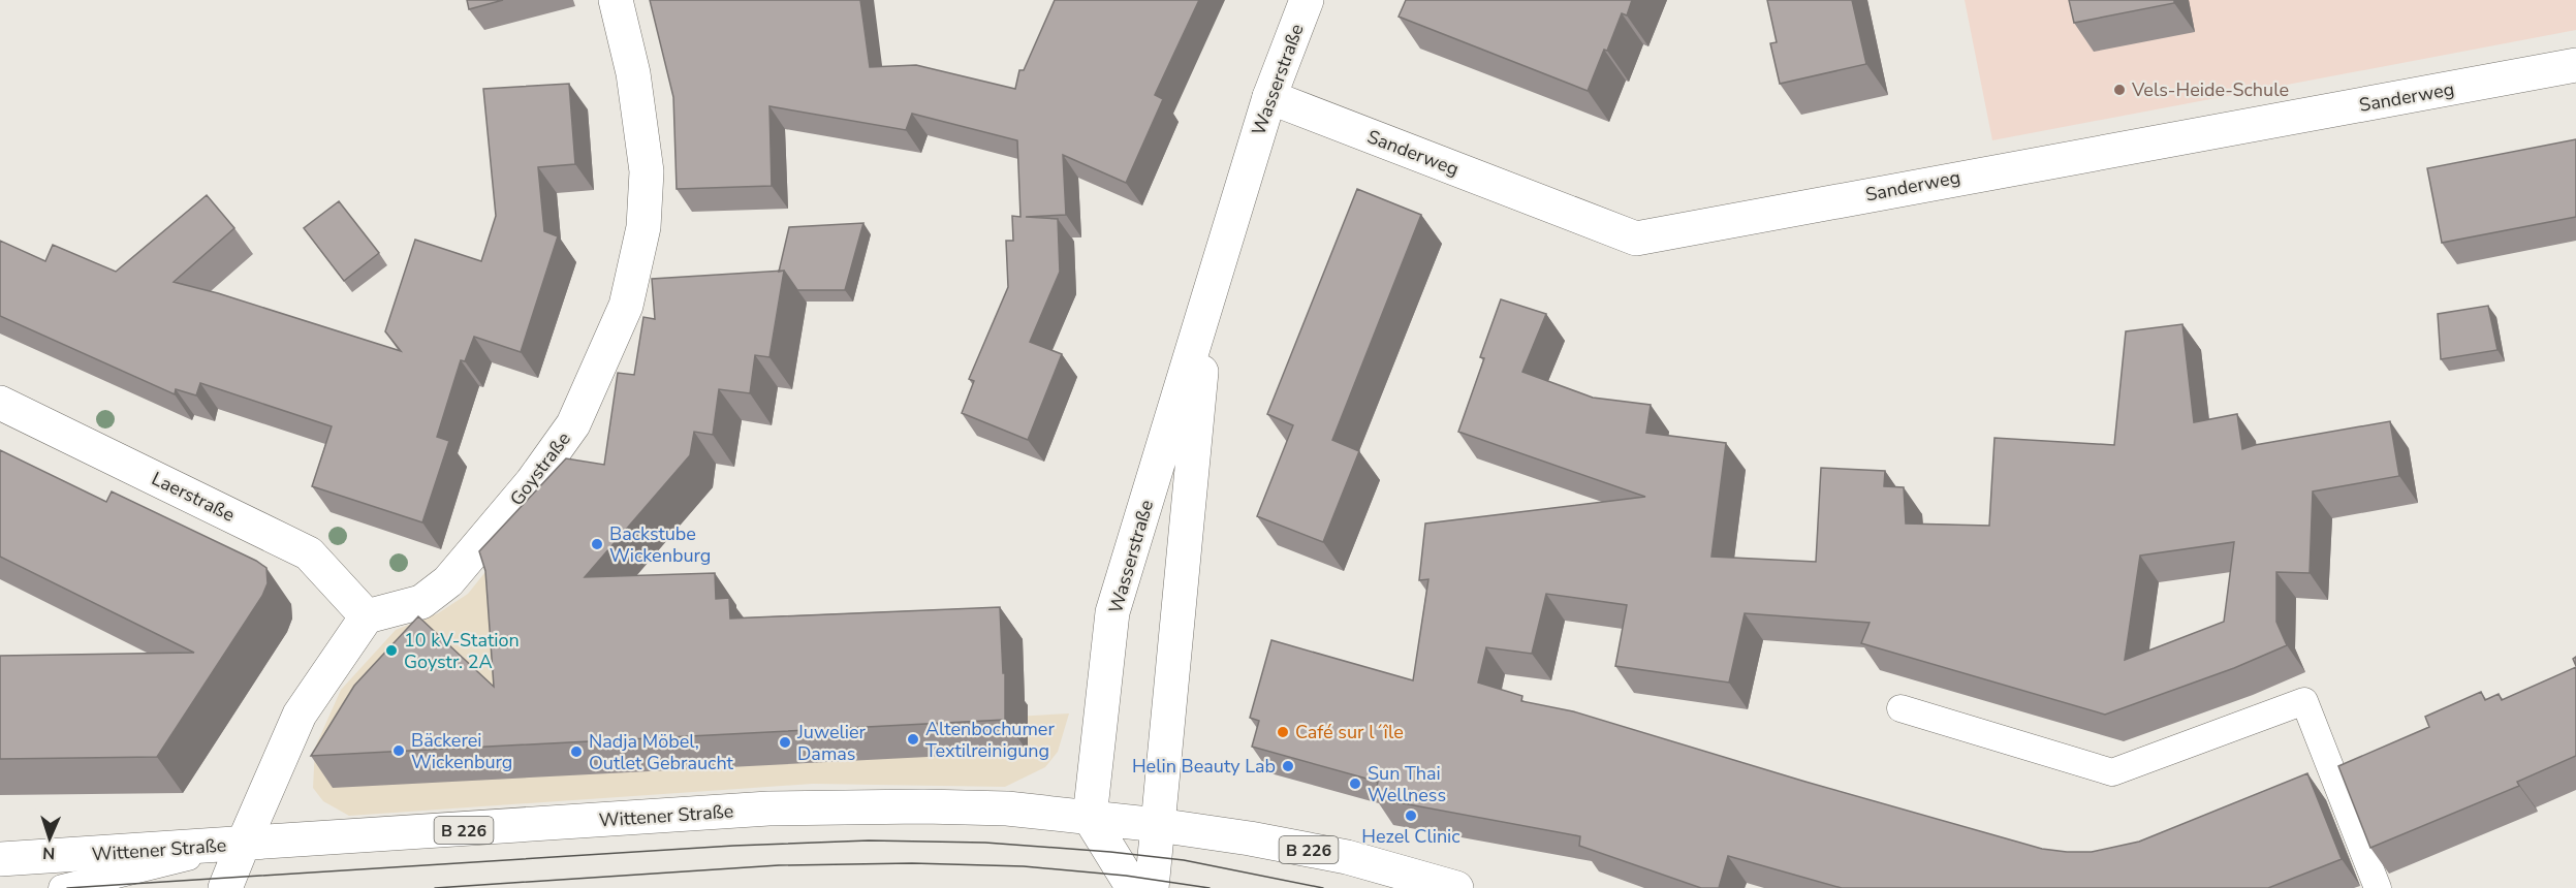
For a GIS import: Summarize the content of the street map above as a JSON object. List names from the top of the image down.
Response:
{
  "streets": {
    "street": [
      "Wasserstraße",
      "Sanderweg",
      "Goystraße",
      "Laerstraße",
      "Wittener Straße",
      "B 226"
    ]
  },
  "crossings": [
    ["Wasserstraße", "Sanderweg"],
    ["Wasserstraße", "Wittener Straße"],
    ["Goystraße", "Laerstraße"]
  ],
  "places": [
    "Vels-Heide-Schule",
    "Backstube Wickenburg",
    "10 kV-Station Goystr. 2A",
    "Café sur l´île",
    "Altenbochumer Textilreinigung",
    "Juwelier Damas",
    "Bäckerei Wickenburg",
    "Nadja Möbel, Outlet Gebraucht",
    "Helin Beauty Lab",
    "Sun Thai Wellness",
    "Hezel Clinic"
  ],
  "north": "bottom"
}
